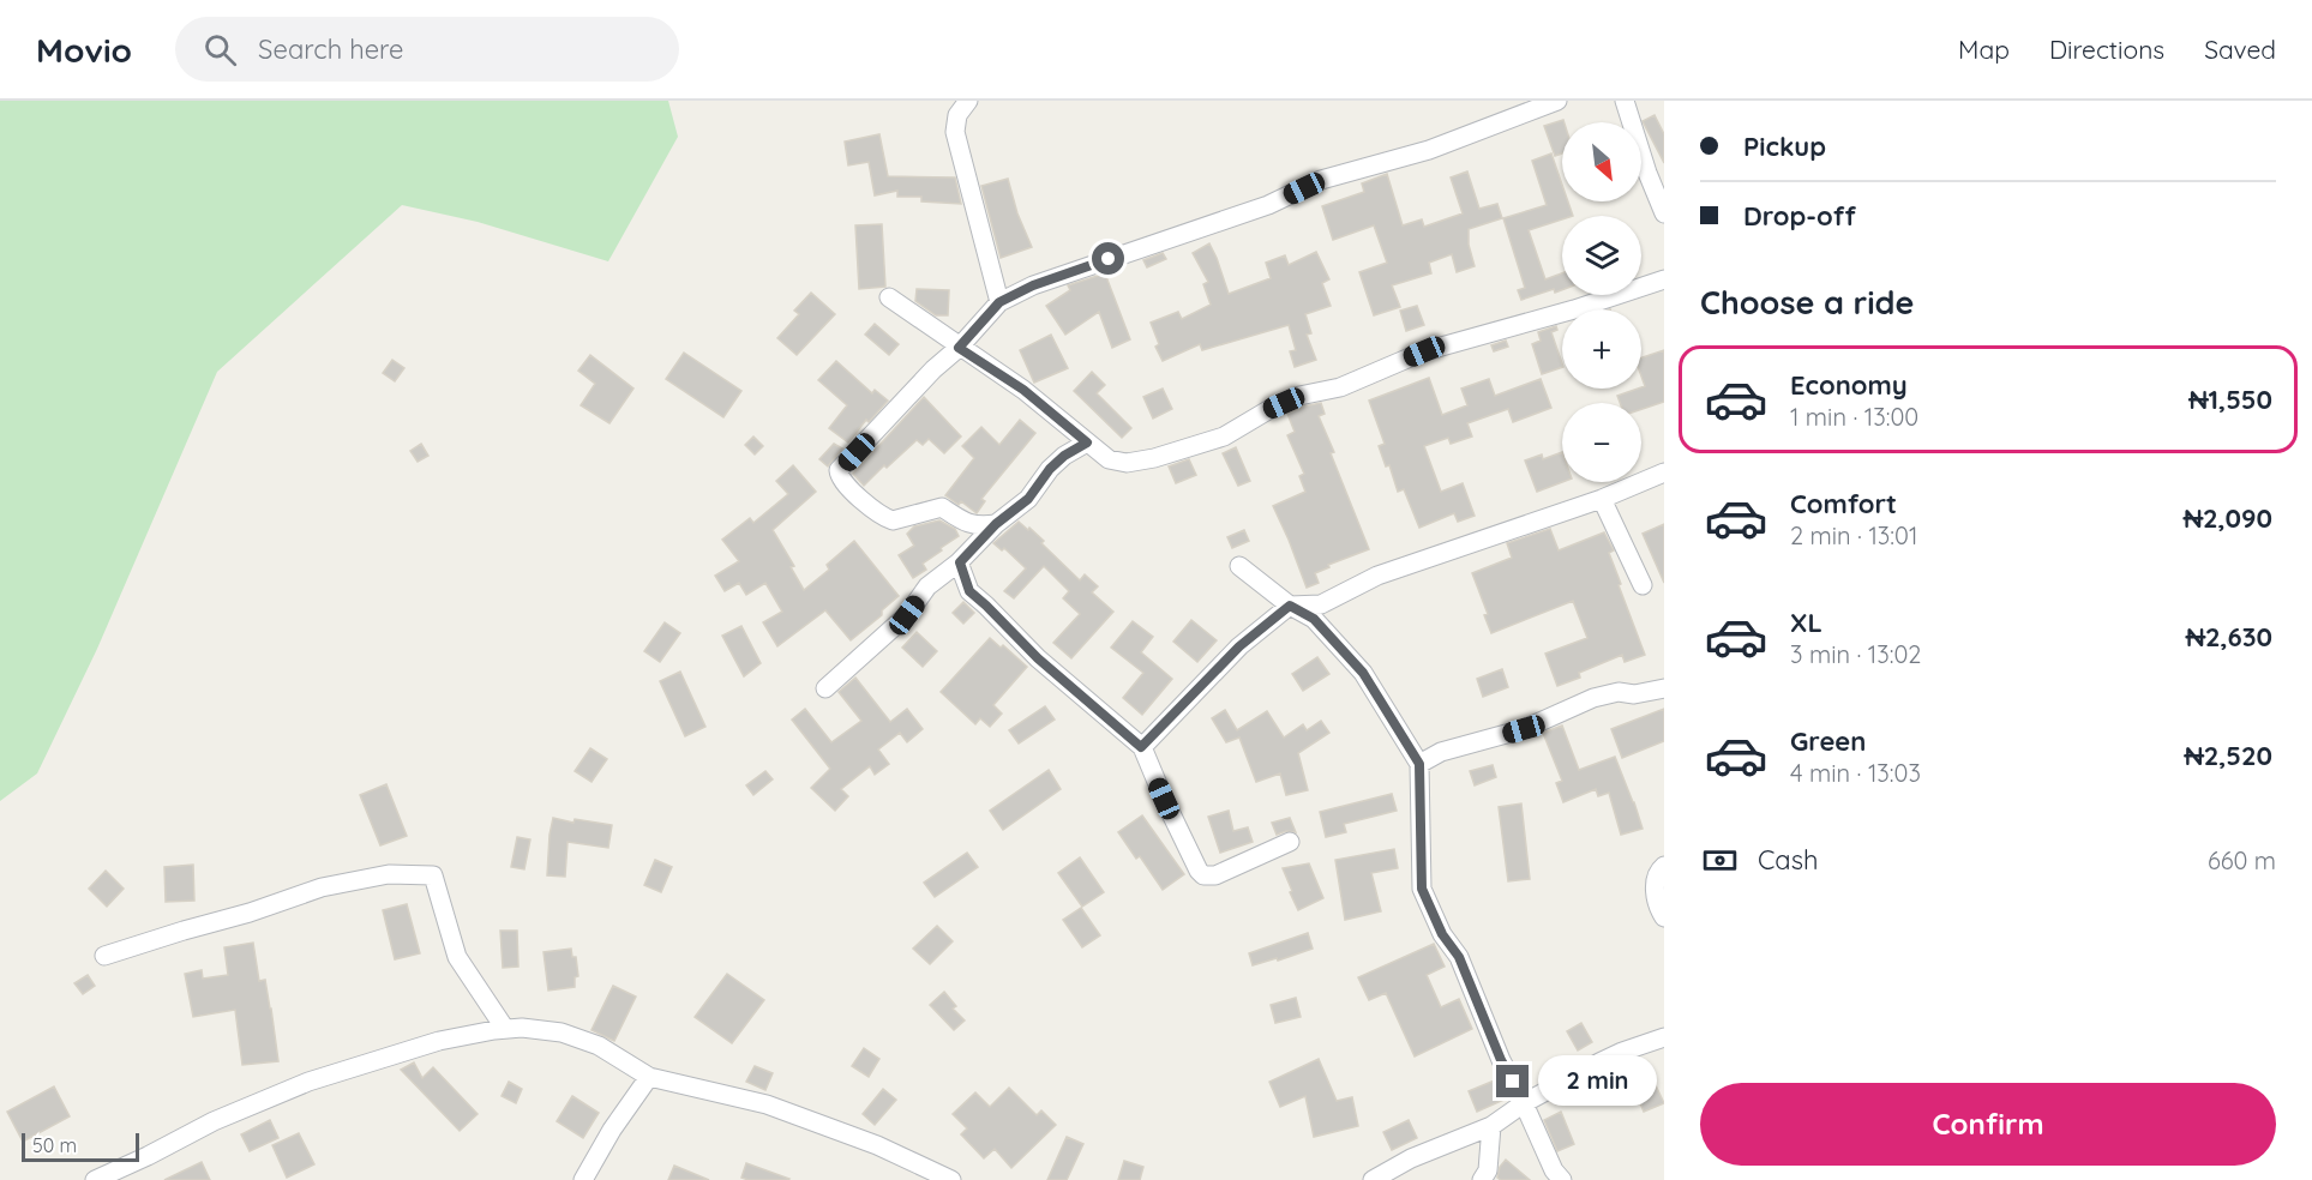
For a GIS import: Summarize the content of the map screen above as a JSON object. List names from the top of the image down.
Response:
{
  "scale_bar": "50 m",
  "north": "bottom right",
  "page": {
    "header": "Movio",
    "search": "Search here",
    "nav": ["Map", "Directions", "Saved"],
    "banner": ["Pickup", "Drop-off"],
    "map_buttons": ["+", "−"],
    "heading": "Choose a ride",
    "list": [
      {
        "name": "Economy",
        "note": "1 min · 13:00",
        "value": "₦1,550"
      },
      {
        "name": "Comfort",
        "note": "2 min · 13:01",
        "value": "₦2,090"
      },
      {
        "name": "XL",
        "note": "3 min · 13:02",
        "value": "₦2,630"
      },
      {
        "name": "Green",
        "note": "4 min · 13:03",
        "value": "₦2,520"
      }
    ],
    "pay": ["Cash", "660 m"],
    "bubble": "2 min",
    "buttons": "Confirm",
    "scale": "50 m"
  }
}
